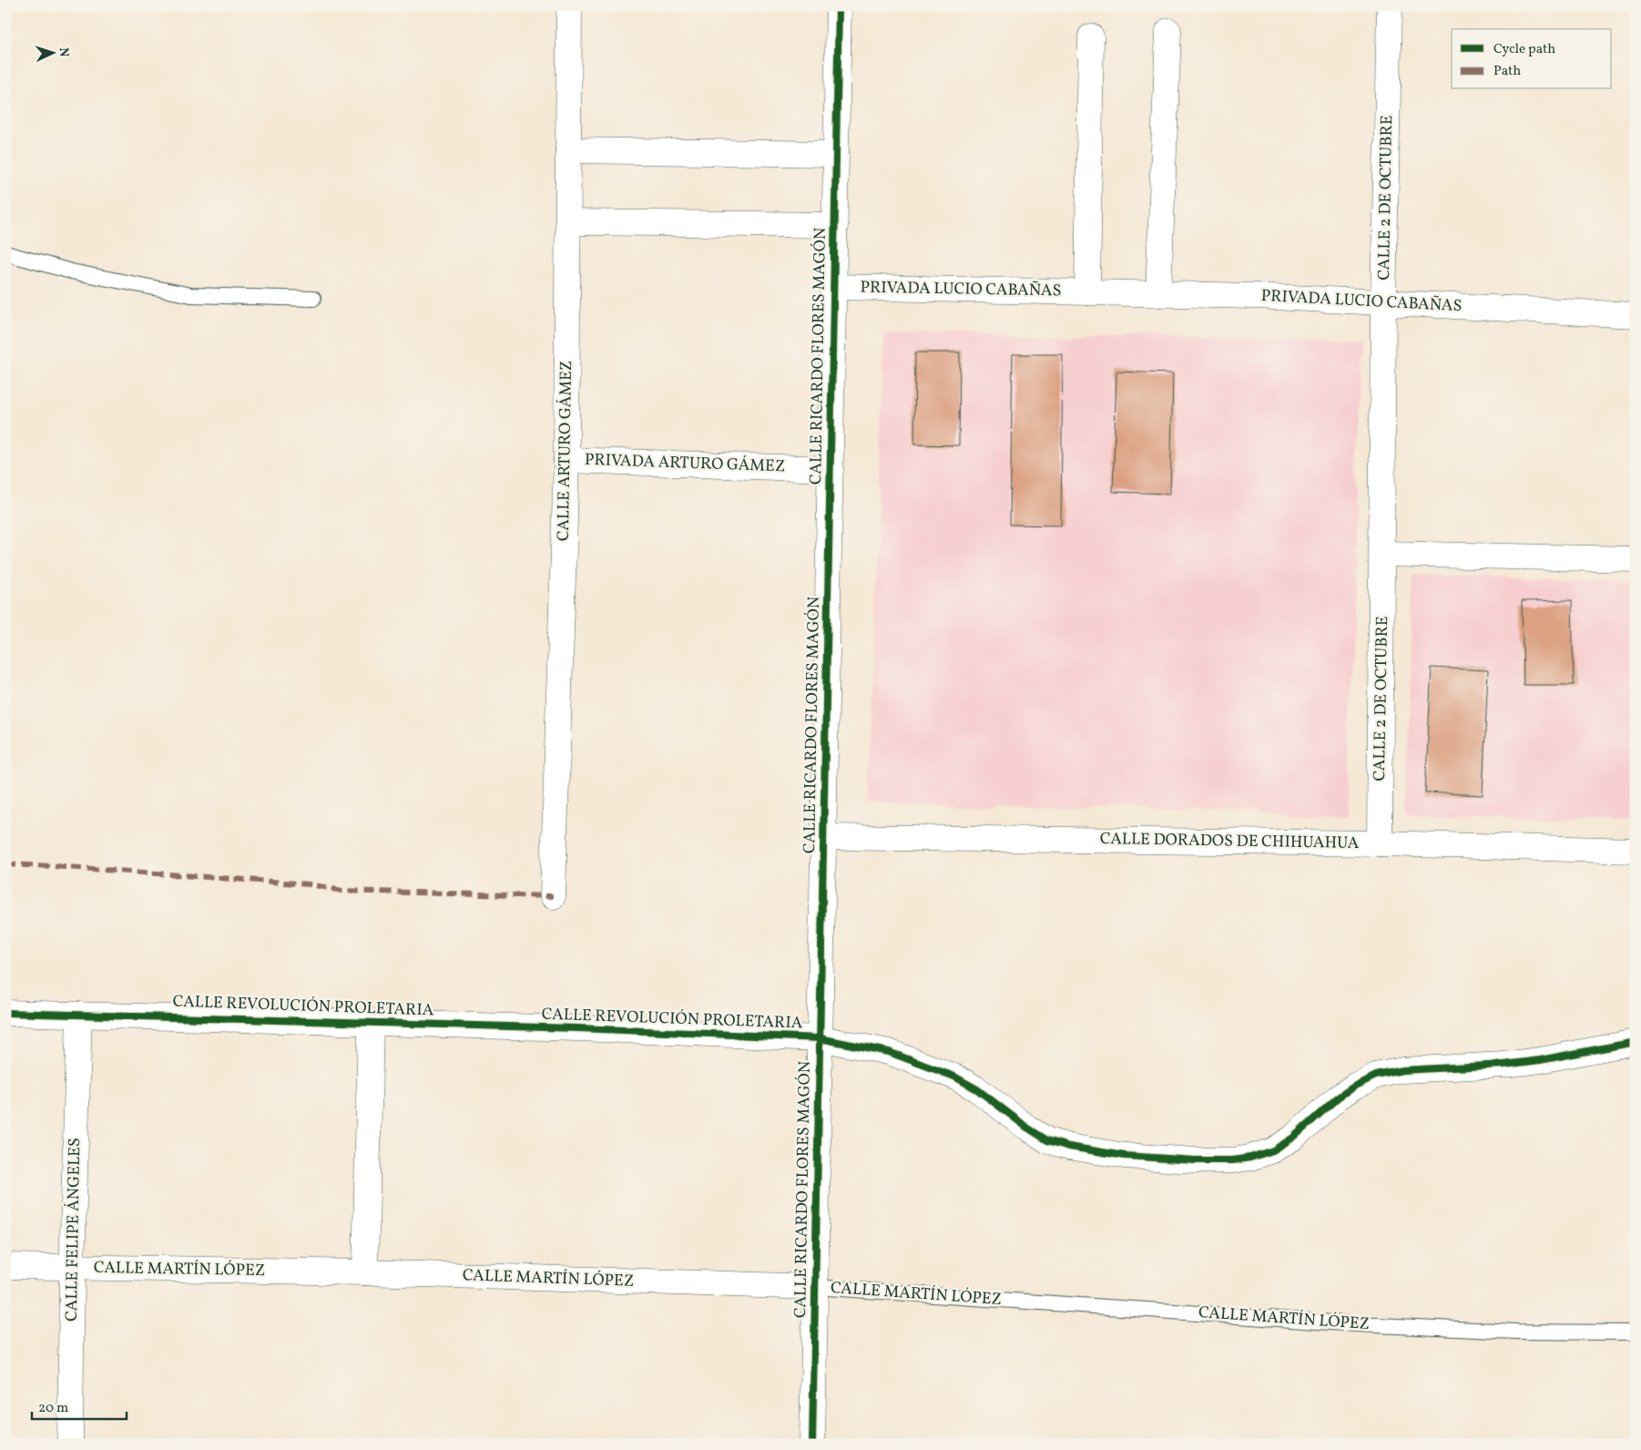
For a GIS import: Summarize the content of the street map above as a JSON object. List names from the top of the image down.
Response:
{
  "streets": {
    "street": [
      "CALLE 2 DE OCTUBRE",
      "PRIVADA LUCIO CABAÑAS",
      "CALLE RICARDO FLORES MAGÓN",
      "CALLE ARTURO GÁMEZ",
      "PRIVADA ARTURO GÁMEZ",
      "CALLE DORADOS DE CHIHUAHUA",
      "CALLE REVOLUCIÓN PROLETARIA",
      "CALLE FELIPE ÁNGELES",
      "CALLE MARTÍN LÓPEZ"
    ]
  },
  "crossings": [
    ["CALLE 2 DE OCTUBRE", "PRIVADA LUCIO CABAÑAS"],
    ["CALLE 2 DE OCTUBRE", "CALLE DORADOS DE CHIHUAHUA"],
    ["PRIVADA LUCIO CABAÑAS", "CALLE RICARDO FLORES MAGÓN"],
    ["CALLE RICARDO FLORES MAGÓN", "PRIVADA ARTURO GÁMEZ"],
    ["CALLE RICARDO FLORES MAGÓN", "CALLE DORADOS DE CHIHUAHUA"],
    ["CALLE RICARDO FLORES MAGÓN", "CALLE REVOLUCIÓN PROLETARIA"],
    ["CALLE RICARDO FLORES MAGÓN", "CALLE MARTÍN LÓPEZ"],
    ["CALLE ARTURO GÁMEZ", "PRIVADA ARTURO GÁMEZ"],
    ["CALLE REVOLUCIÓN PROLETARIA", "CALLE FELIPE ÁNGELES"],
    ["CALLE FELIPE ÁNGELES", "CALLE MARTÍN LÓPEZ"]
  ],
  "legend": ["Cycle path", "Path"],
  "scale_bar": "20 m",
  "north": "right"
}
